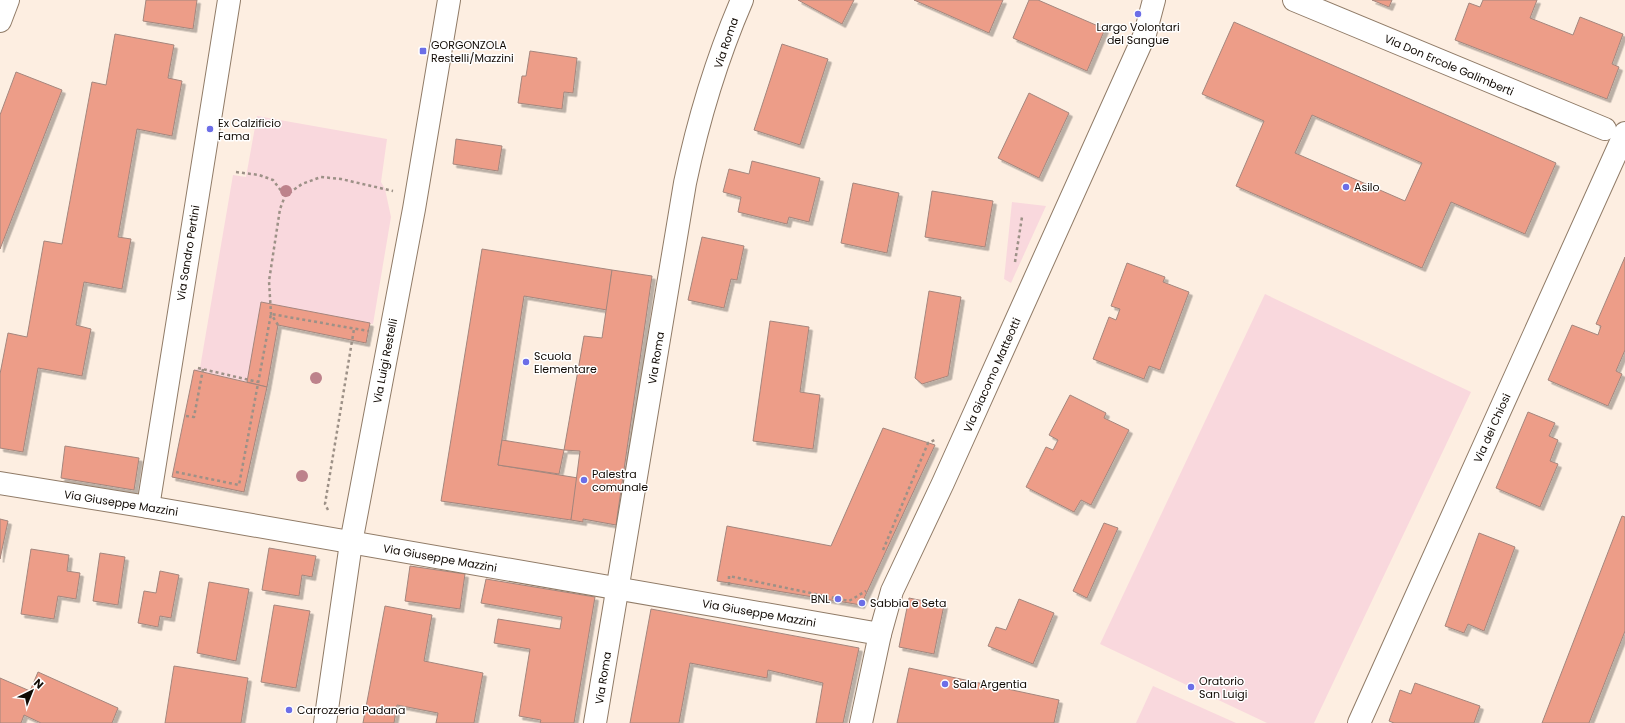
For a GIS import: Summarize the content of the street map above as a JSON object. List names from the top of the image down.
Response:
{
  "streets": {
    "street": [
      "Via Roma",
      "Via Don Ercole Galimberti",
      "Via Sandro Pertini",
      "Via Luigi Restelli",
      "Via Giacomo Matteotti",
      "Via dei Chiosi",
      "Via Giuseppe Mazzini"
    ]
  },
  "crossings": [
    ["Via Roma", "Via Giuseppe Mazzini"],
    ["Via Don Ercole Galimberti", "Via dei Chiosi"],
    ["Via Sandro Pertini", "Via Giuseppe Mazzini"],
    ["Via Luigi Restelli", "Via Giuseppe Mazzini"],
    ["Via Giacomo Matteotti", "Via Giuseppe Mazzini"]
  ],
  "places": {
    "other": [
      "Largo Volontari del Sangue",
      "Ex Calzificio Fama",
      "Asilo",
      "Scuola Elementare",
      "Palestra comunale",
      "BNL",
      "Sabbia e Seta",
      "Sala Argentia",
      "Oratorio San Luigi",
      "Carrozzeria Padana"
    ],
    "transit": ["GORGONZOLA Restelli/Mazzini"]
  },
  "north": "top right"
}
